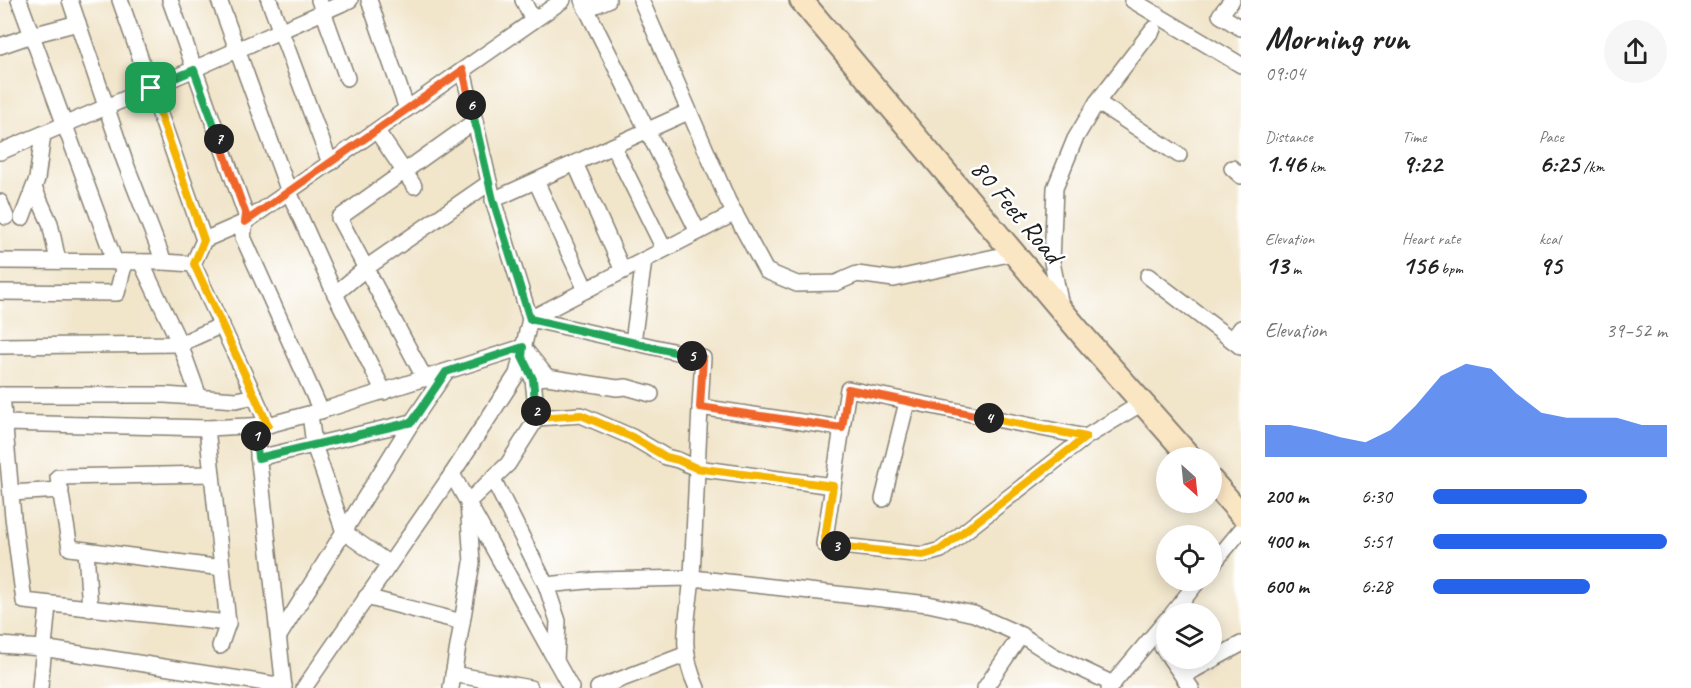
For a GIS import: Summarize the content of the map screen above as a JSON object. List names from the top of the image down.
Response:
{
  "streets": {
    "main road": ["80 Feet Road"]
  },
  "north": "bottom right",
  "page": {
    "heading": ["Morning run", "09:04"],
    "pins": [
      "6",
      "7",
      "5",
      "2",
      "4",
      "1",
      "3"
    ],
    "stats": [
      ["Distance", "1.46 km"],
      ["Time", "9:22"],
      ["Pace", "6:25 /km"],
      ["Elevation", "13 m"],
      ["Heart rate", "156 bpm"],
      ["kcal", "95"]
    ],
    "chart": ["Elevation", "39–52 m"],
    "list": [
      {
        "name": "200 m",
        "note": "6:30"
      },
      {
        "name": "400 m",
        "note": "5:51"
      },
      {
        "name": "600 m",
        "note": "6:28"
      }
    ]
  }
}
